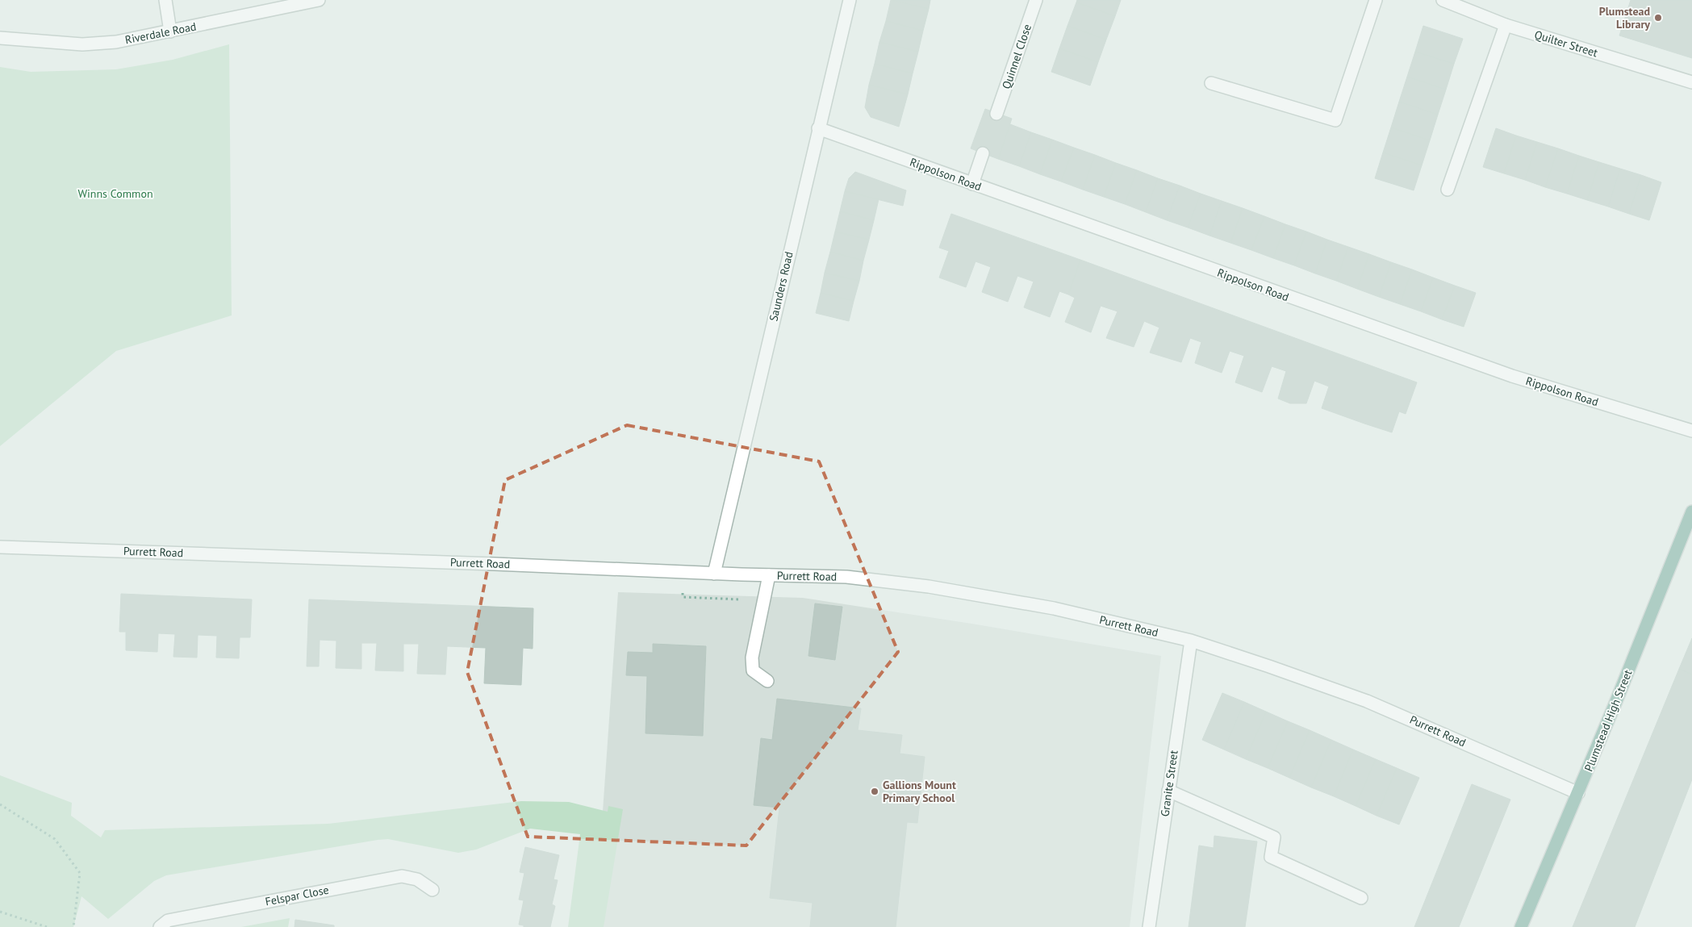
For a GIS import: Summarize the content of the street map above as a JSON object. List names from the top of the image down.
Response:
{
  "streets": {
    "main road": ["Plumstead High Street"],
    "street": [
      "Riverdale Road",
      "Quilter Street",
      "Quinnel Close",
      "Rippolson Road",
      "Saunders Road",
      "Purrett Road",
      "Granite Street",
      "Felspar Close"
    ]
  },
  "crossings": [
    ["Rippolson Road", "Saunders Road"],
    ["Saunders Road", "Purrett Road"],
    ["Purrett Road", "Plumstead High Street"],
    ["Purrett Road", "Granite Street"]
  ],
  "parks": ["Winns Common"],
  "places": ["Plumstead Library", "Gallions Mount Primary School"]
}
